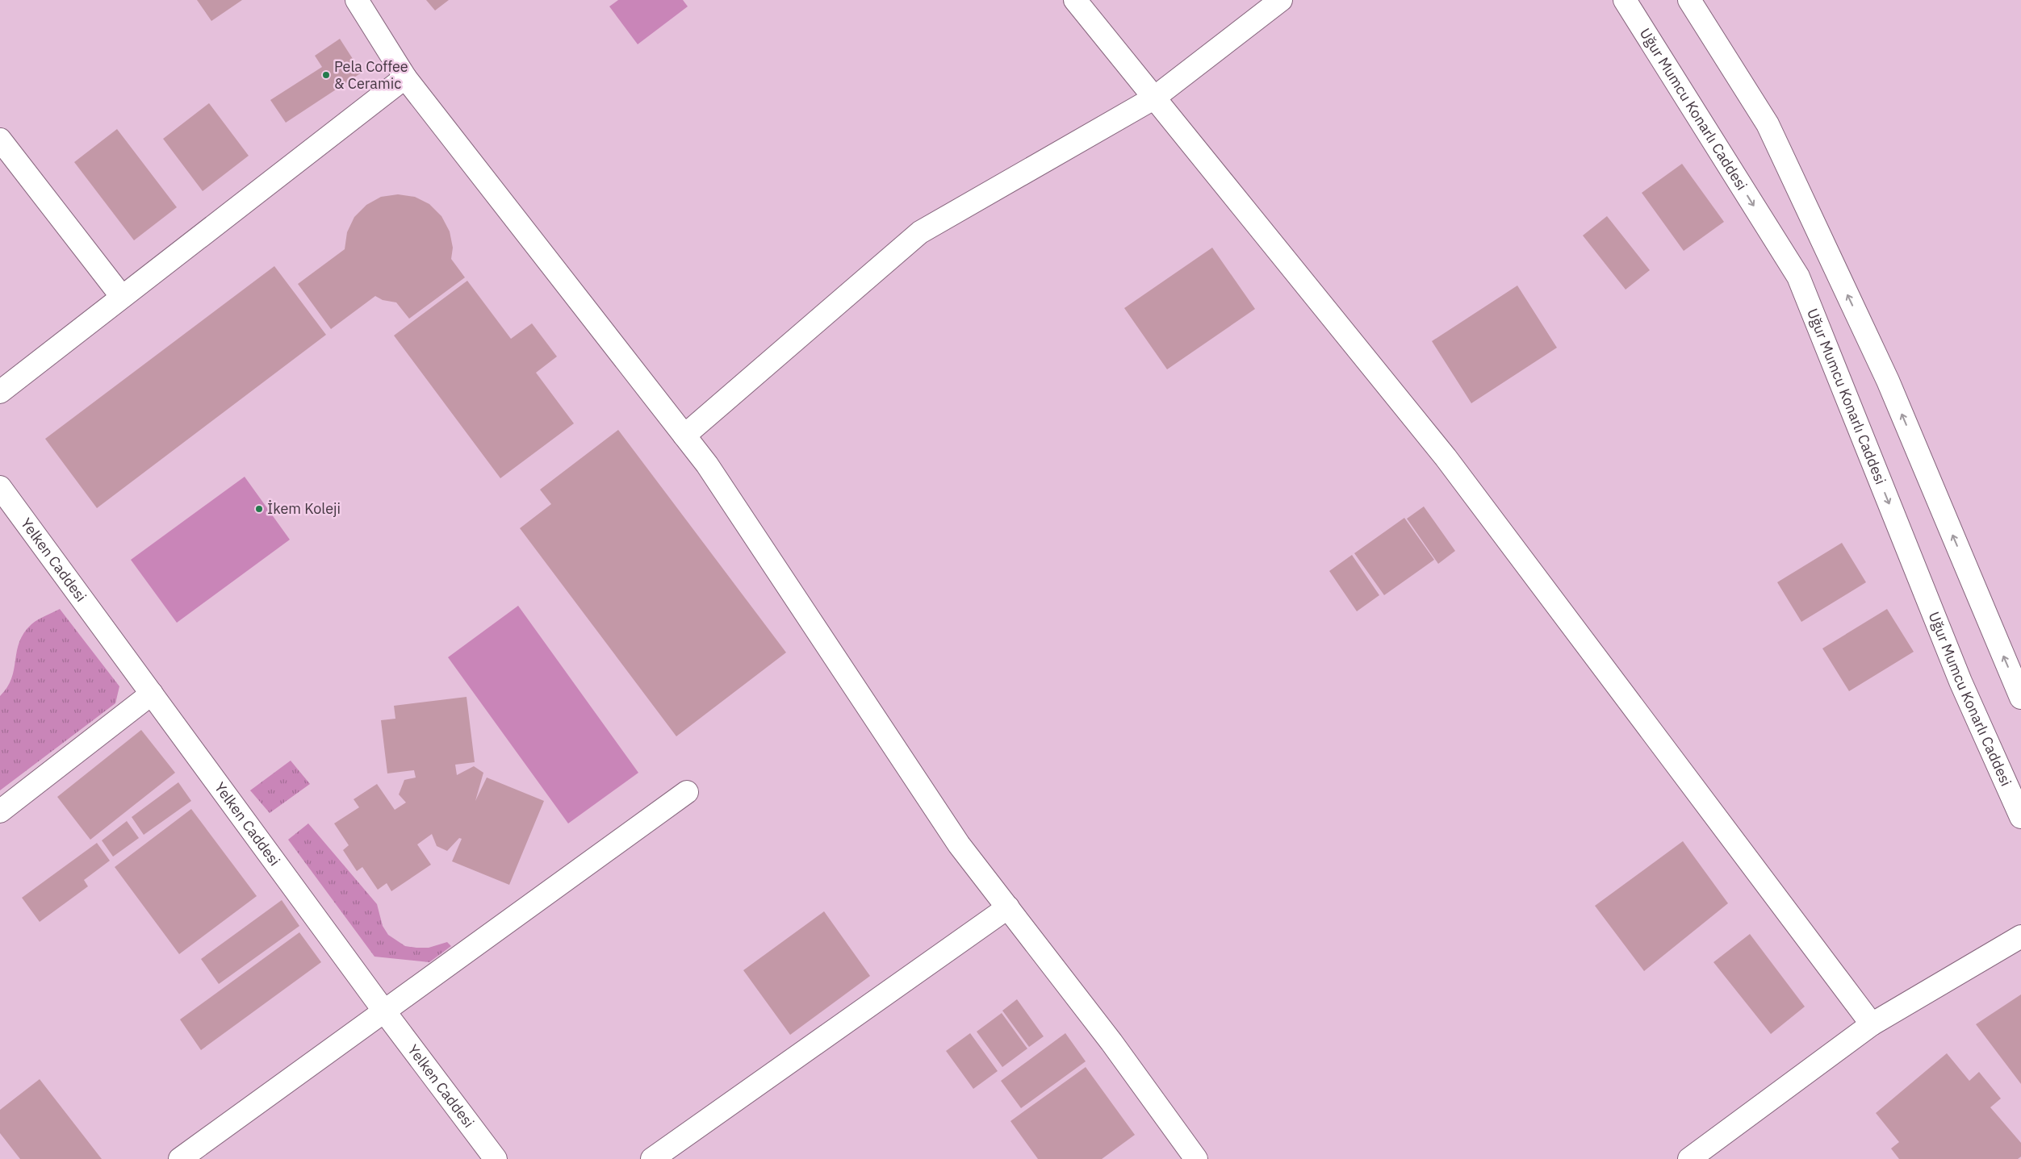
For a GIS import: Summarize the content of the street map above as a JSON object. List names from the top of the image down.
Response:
{
  "streets": {
    "street": ["Uğur Mumcu Konarlı Caddesi", "Yelken Caddesi"]
  },
  "places": ["Pela Coffee & Ceramic", "İkem Koleji"]
}
